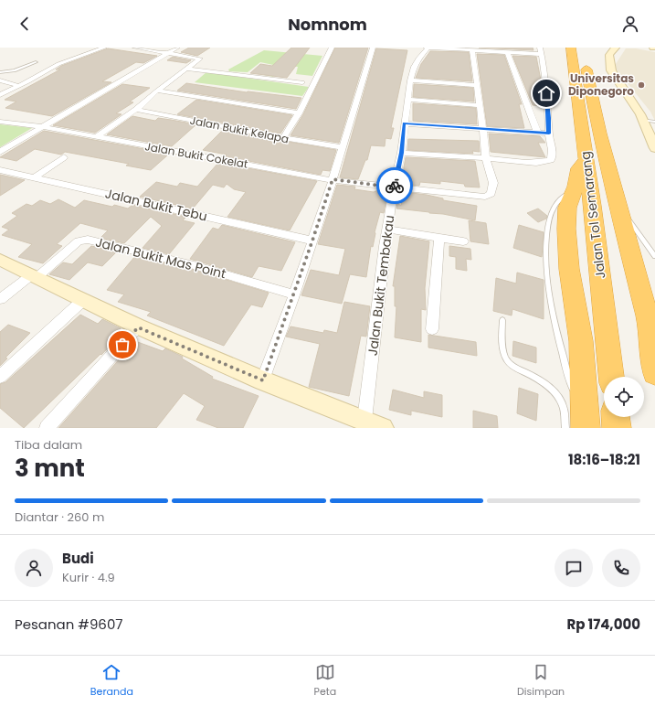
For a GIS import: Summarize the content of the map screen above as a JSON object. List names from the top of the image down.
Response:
{
  "streets": {
    "highway": ["Jalan Tol Semarang"],
    "street": [
      "Jalan Bukit Kelapa",
      "Jalan Bukit Cokelat",
      "Jalan Bukit Tebu",
      "Jalan Bukit Mas Point",
      "Jalan Bukit Tembakau"
    ]
  },
  "crossings": [
    ["Jalan Bukit Cokelat", "Jalan Bukit Tembakau"]
  ],
  "places": ["Universitas Diponegoro"],
  "page": {
    "header": "Nomnom",
    "heading": ["3 mnt", "Tiba dalam", "18:16–18:21"],
    "panel": [
      "Budi",
      "Kurir · 4.9",
      "Pesanan #9607",
      "Rp 174,000"
    ],
    "bar": "Diantar · 260 m",
    "tabs": ["Beranda", "Peta", "Disimpan"]
  }
}
